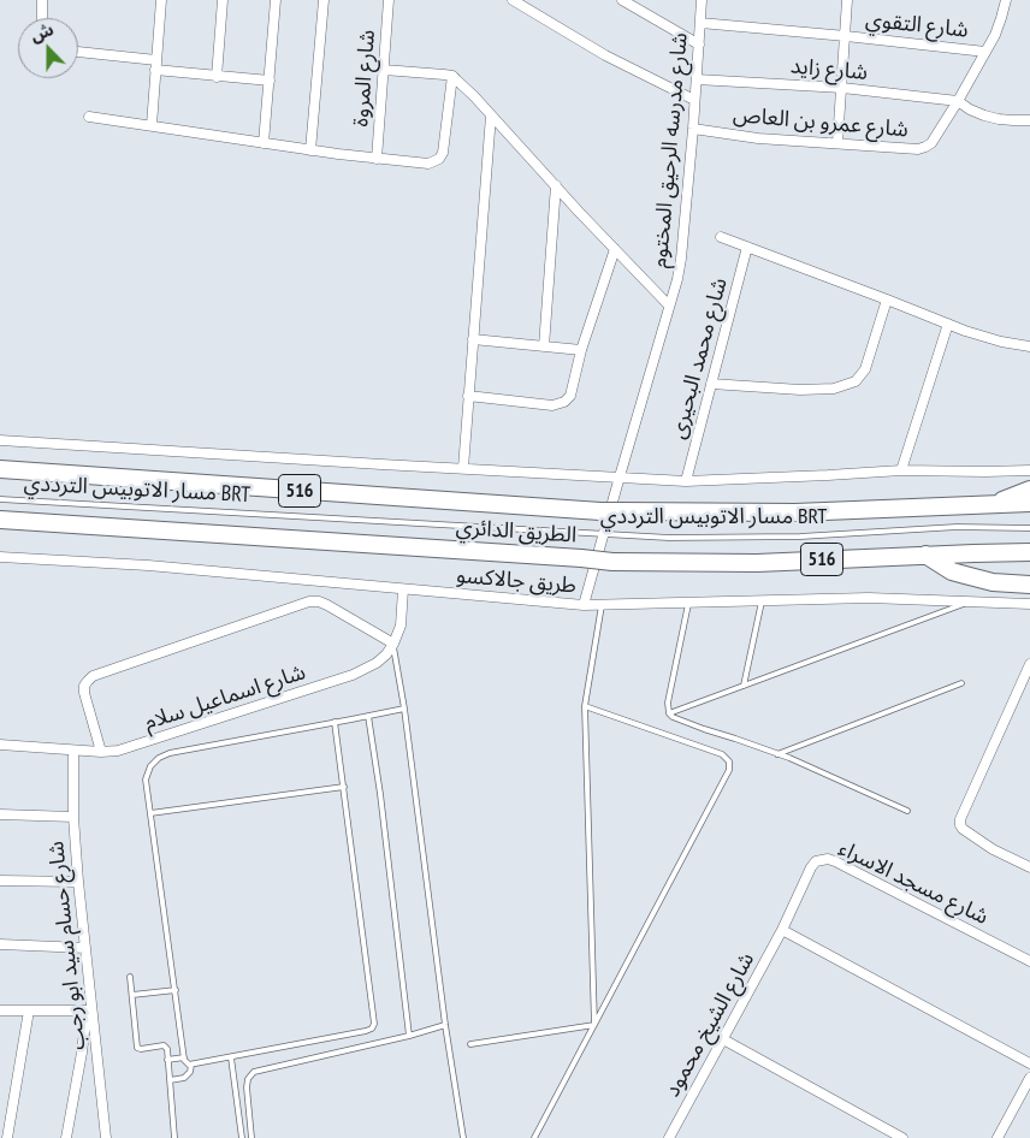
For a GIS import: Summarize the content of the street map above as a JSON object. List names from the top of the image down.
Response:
{
  "streets": {
    "highway": ["516", "الطريق الدائري"],
    "street": [
      "شارع التقوي",
      "شارع زايد",
      "شارع المروة",
      "شارع عمرو بن العاص",
      "شارع مدرسه الرحيق المختوم",
      "شارع محمد البحيرى",
      "طريق جالاكسو",
      "شارع اسماعيل سلام",
      "شارع مسجد الاسراء",
      "شارع حسام سيد ابو رجب",
      "شارع الشيخ محمود"
    ],
    "lane": ["مسار الاتوبيس الترددي BRT"]
  },
  "crossings": [
    ["شارع التقوي", "شارع مدرسه الرحيق المختوم"],
    ["شارع زايد", "شارع عمرو بن العاص"],
    ["شارع زايد", "شارع مدرسه الرحيق المختوم"],
    ["شارع عمرو بن العاص", "شارع مدرسه الرحيق المختوم"],
    ["شارع مدرسه الرحيق المختوم", "طريق جالاكسو"],
    ["طريق جالاكسو", "شارع اسماعيل سلام"],
    ["شارع اسماعيل سلام", "شارع حسام سيد ابو رجب"],
    ["شارع مسجد الاسراء", "شارع الشيخ محمود"]
  ],
  "north": "top"
}
